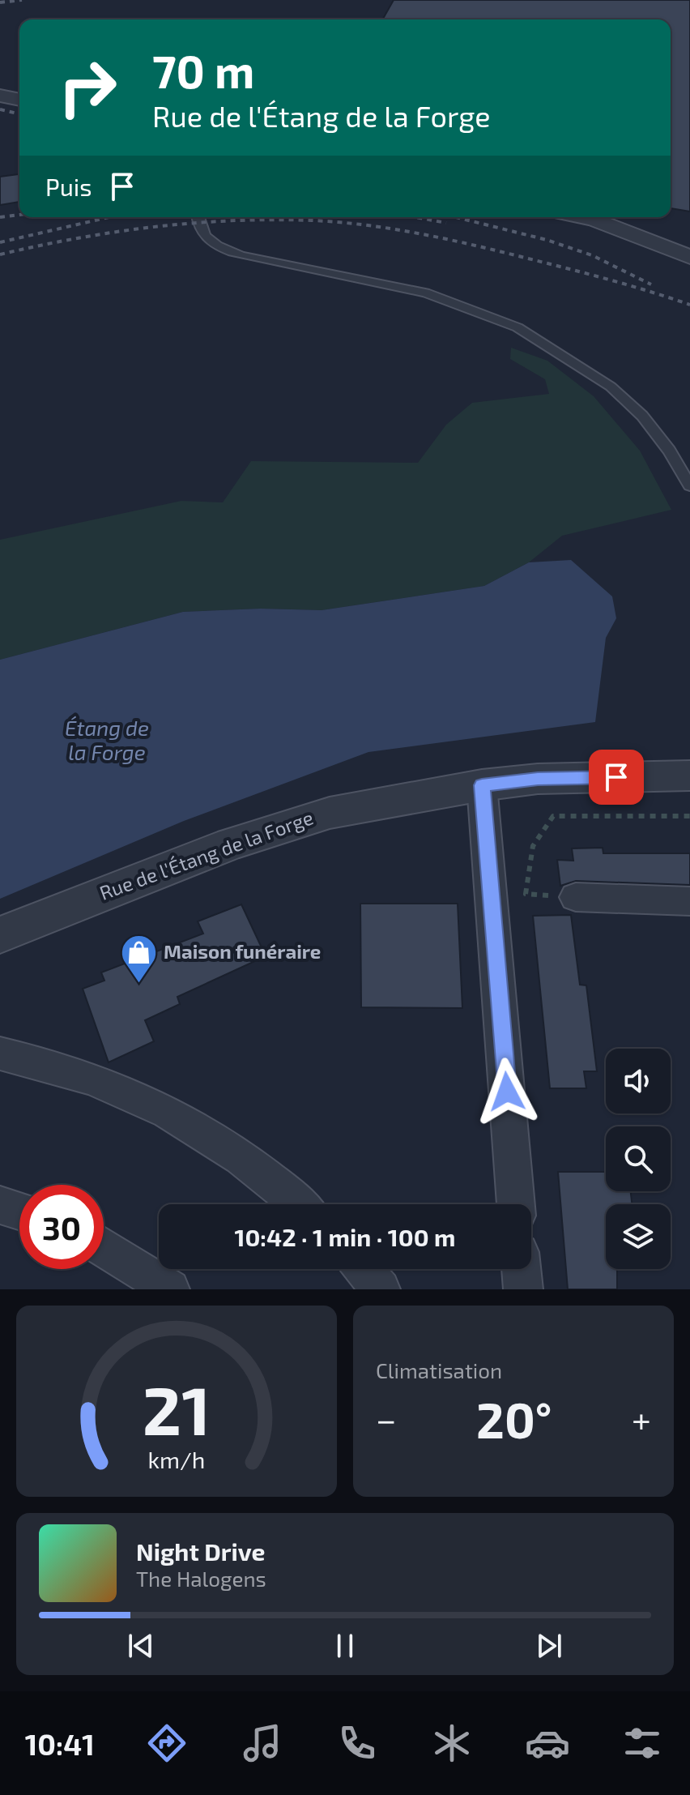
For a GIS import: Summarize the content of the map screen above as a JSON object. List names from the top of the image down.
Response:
{
  "streets": {
    "street": ["Rue de l'Étang de la Forge"]
  },
  "water": ["Étang de la Forge"],
  "places": {
    "shop": ["Maison funéraire"]
  },
  "page": {
    "turn": ["70 m", "Rue de l'Étang de la Forge"],
    "then": "Puis",
    "limit": "30",
    "trip": "10:42 · 1 min · 100 m",
    "tile": "Climatisation",
    "heat": ["−", "20°", "+"],
    "song": ["Night Drive", "The Halogens"],
    "tabs": "10:41",
    "gauge": ["21", "km/h"]
  }
}
